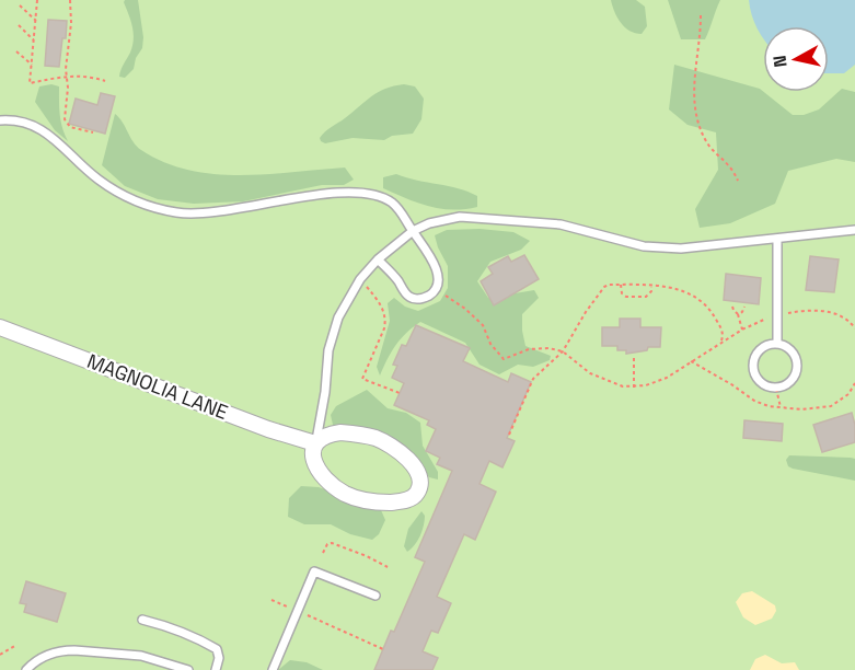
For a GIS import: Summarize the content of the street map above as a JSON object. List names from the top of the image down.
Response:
{
  "streets": {
    "street": ["MAGNOLIA LANE"]
  },
  "north": "left"
}
